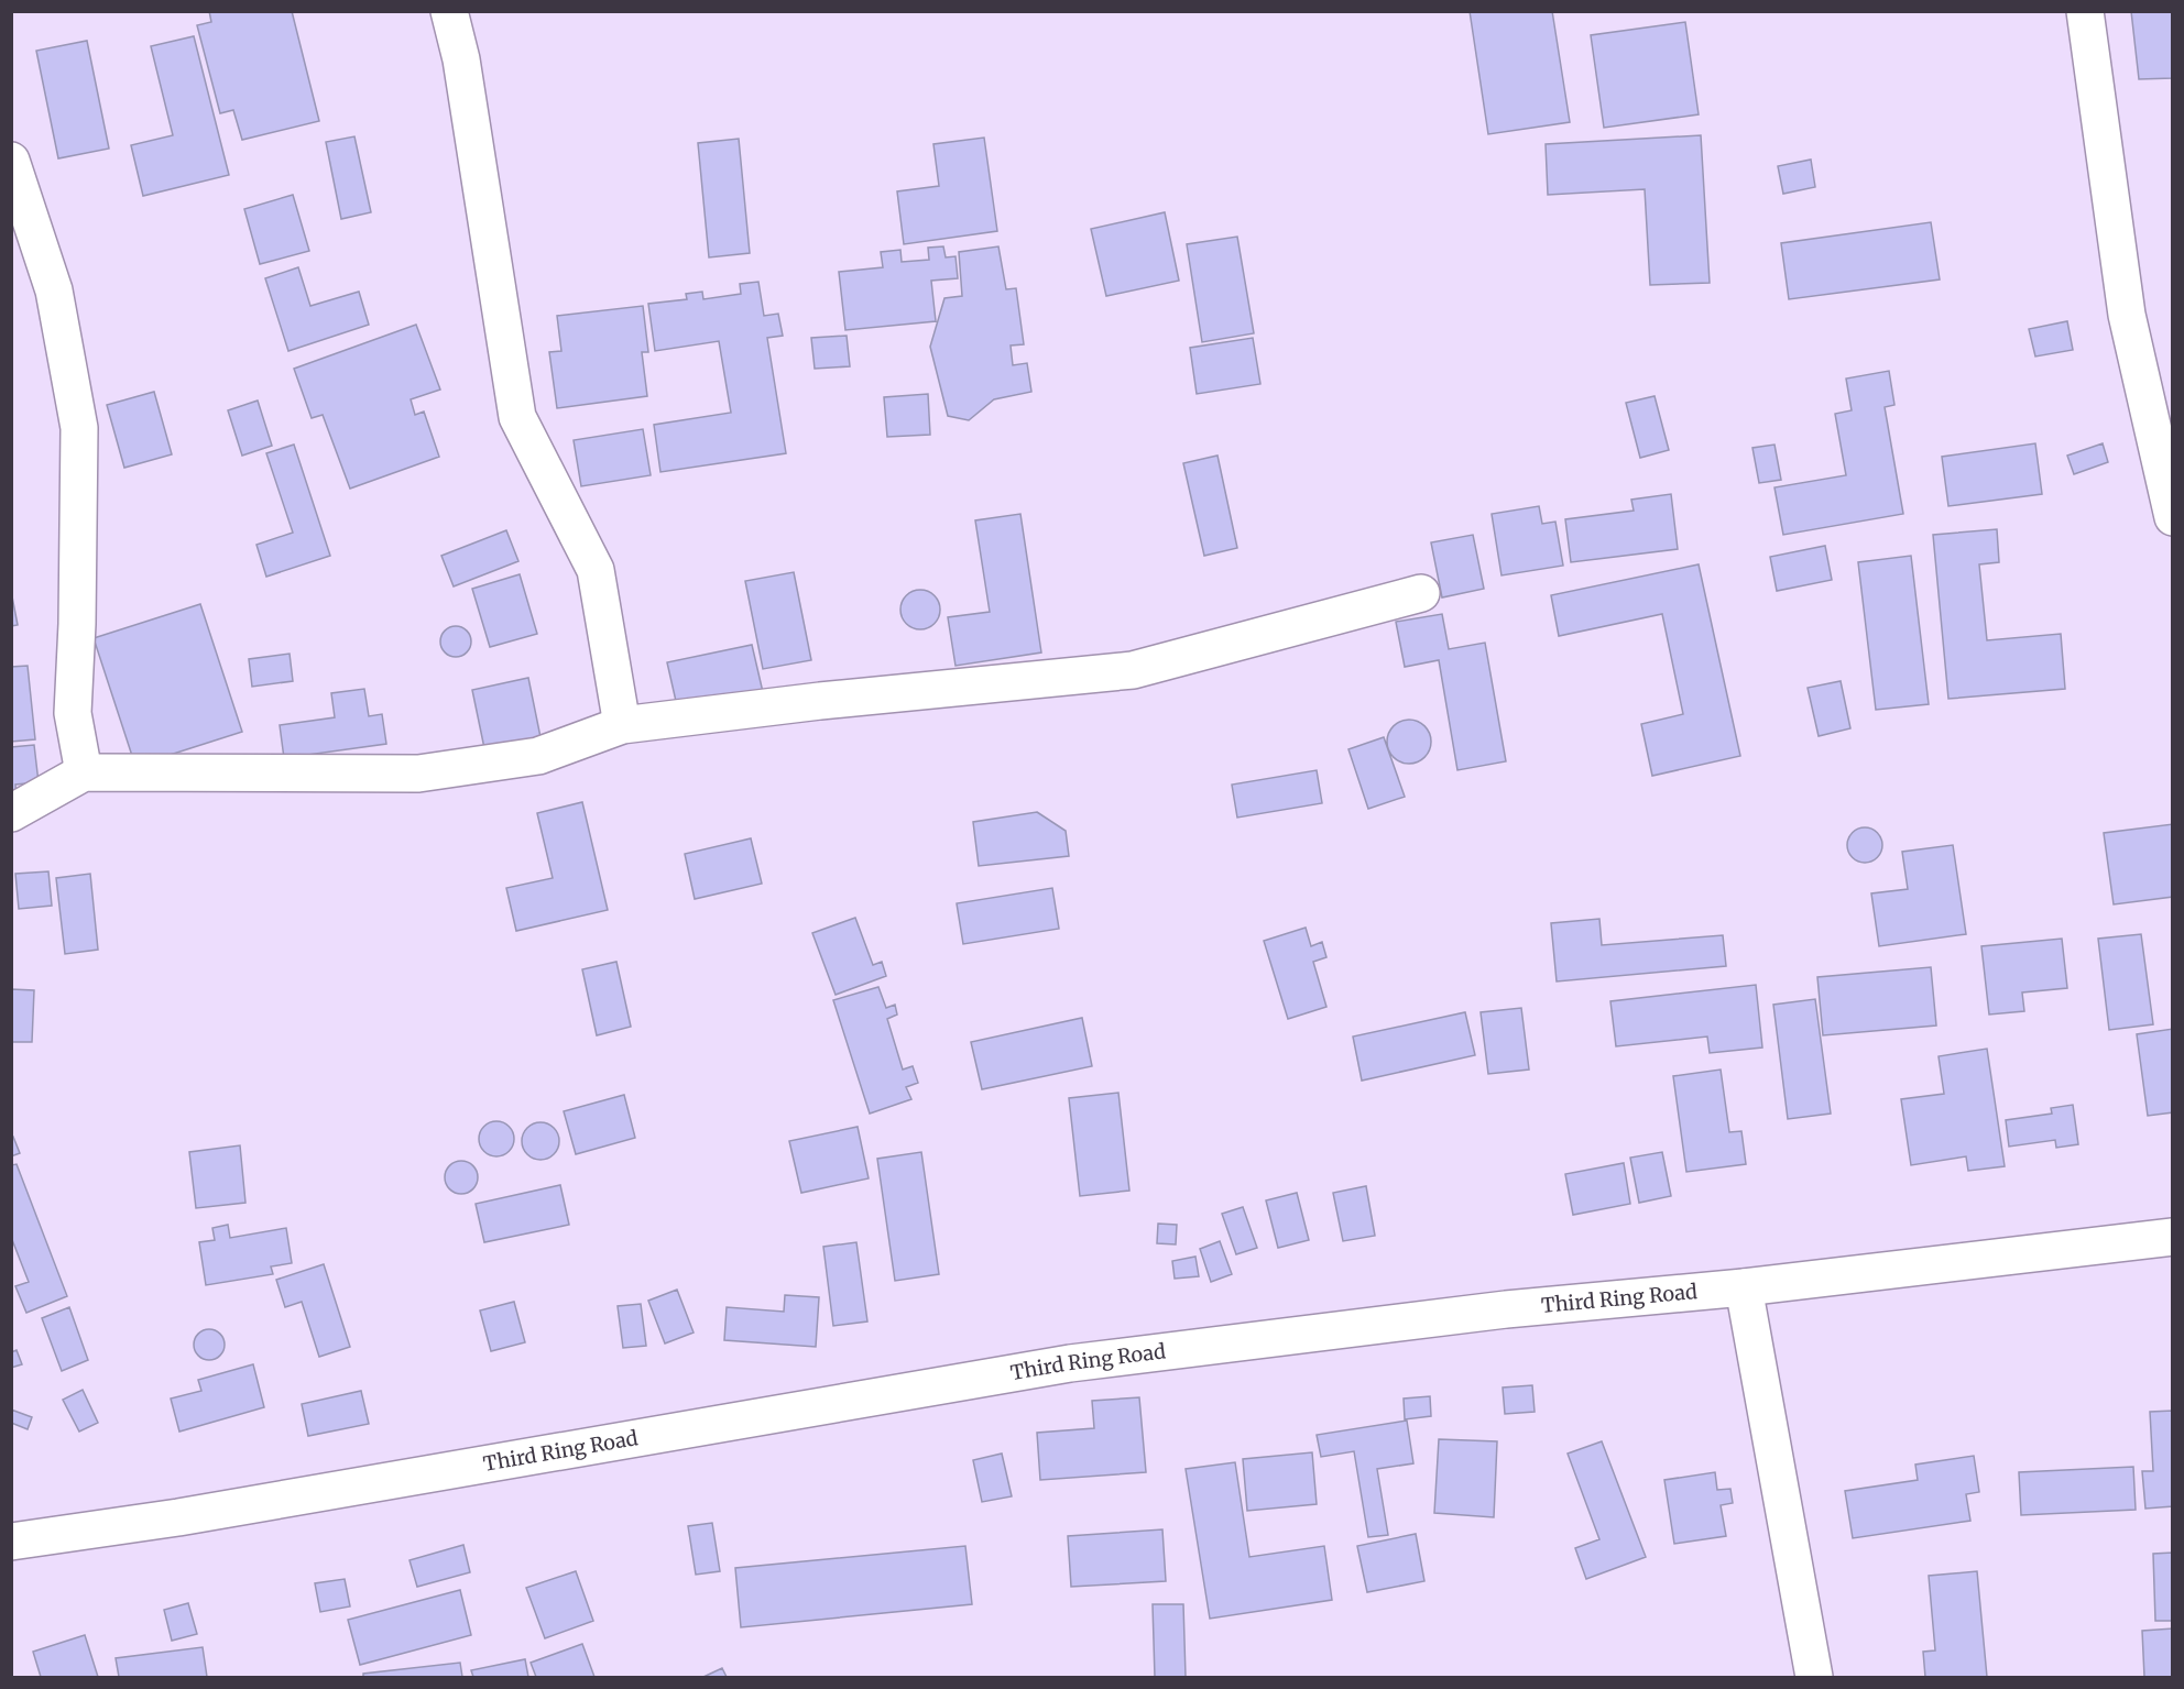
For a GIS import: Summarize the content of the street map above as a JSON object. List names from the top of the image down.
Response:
{
  "streets": {
    "street": ["Third Ring Road"]
  }
}
